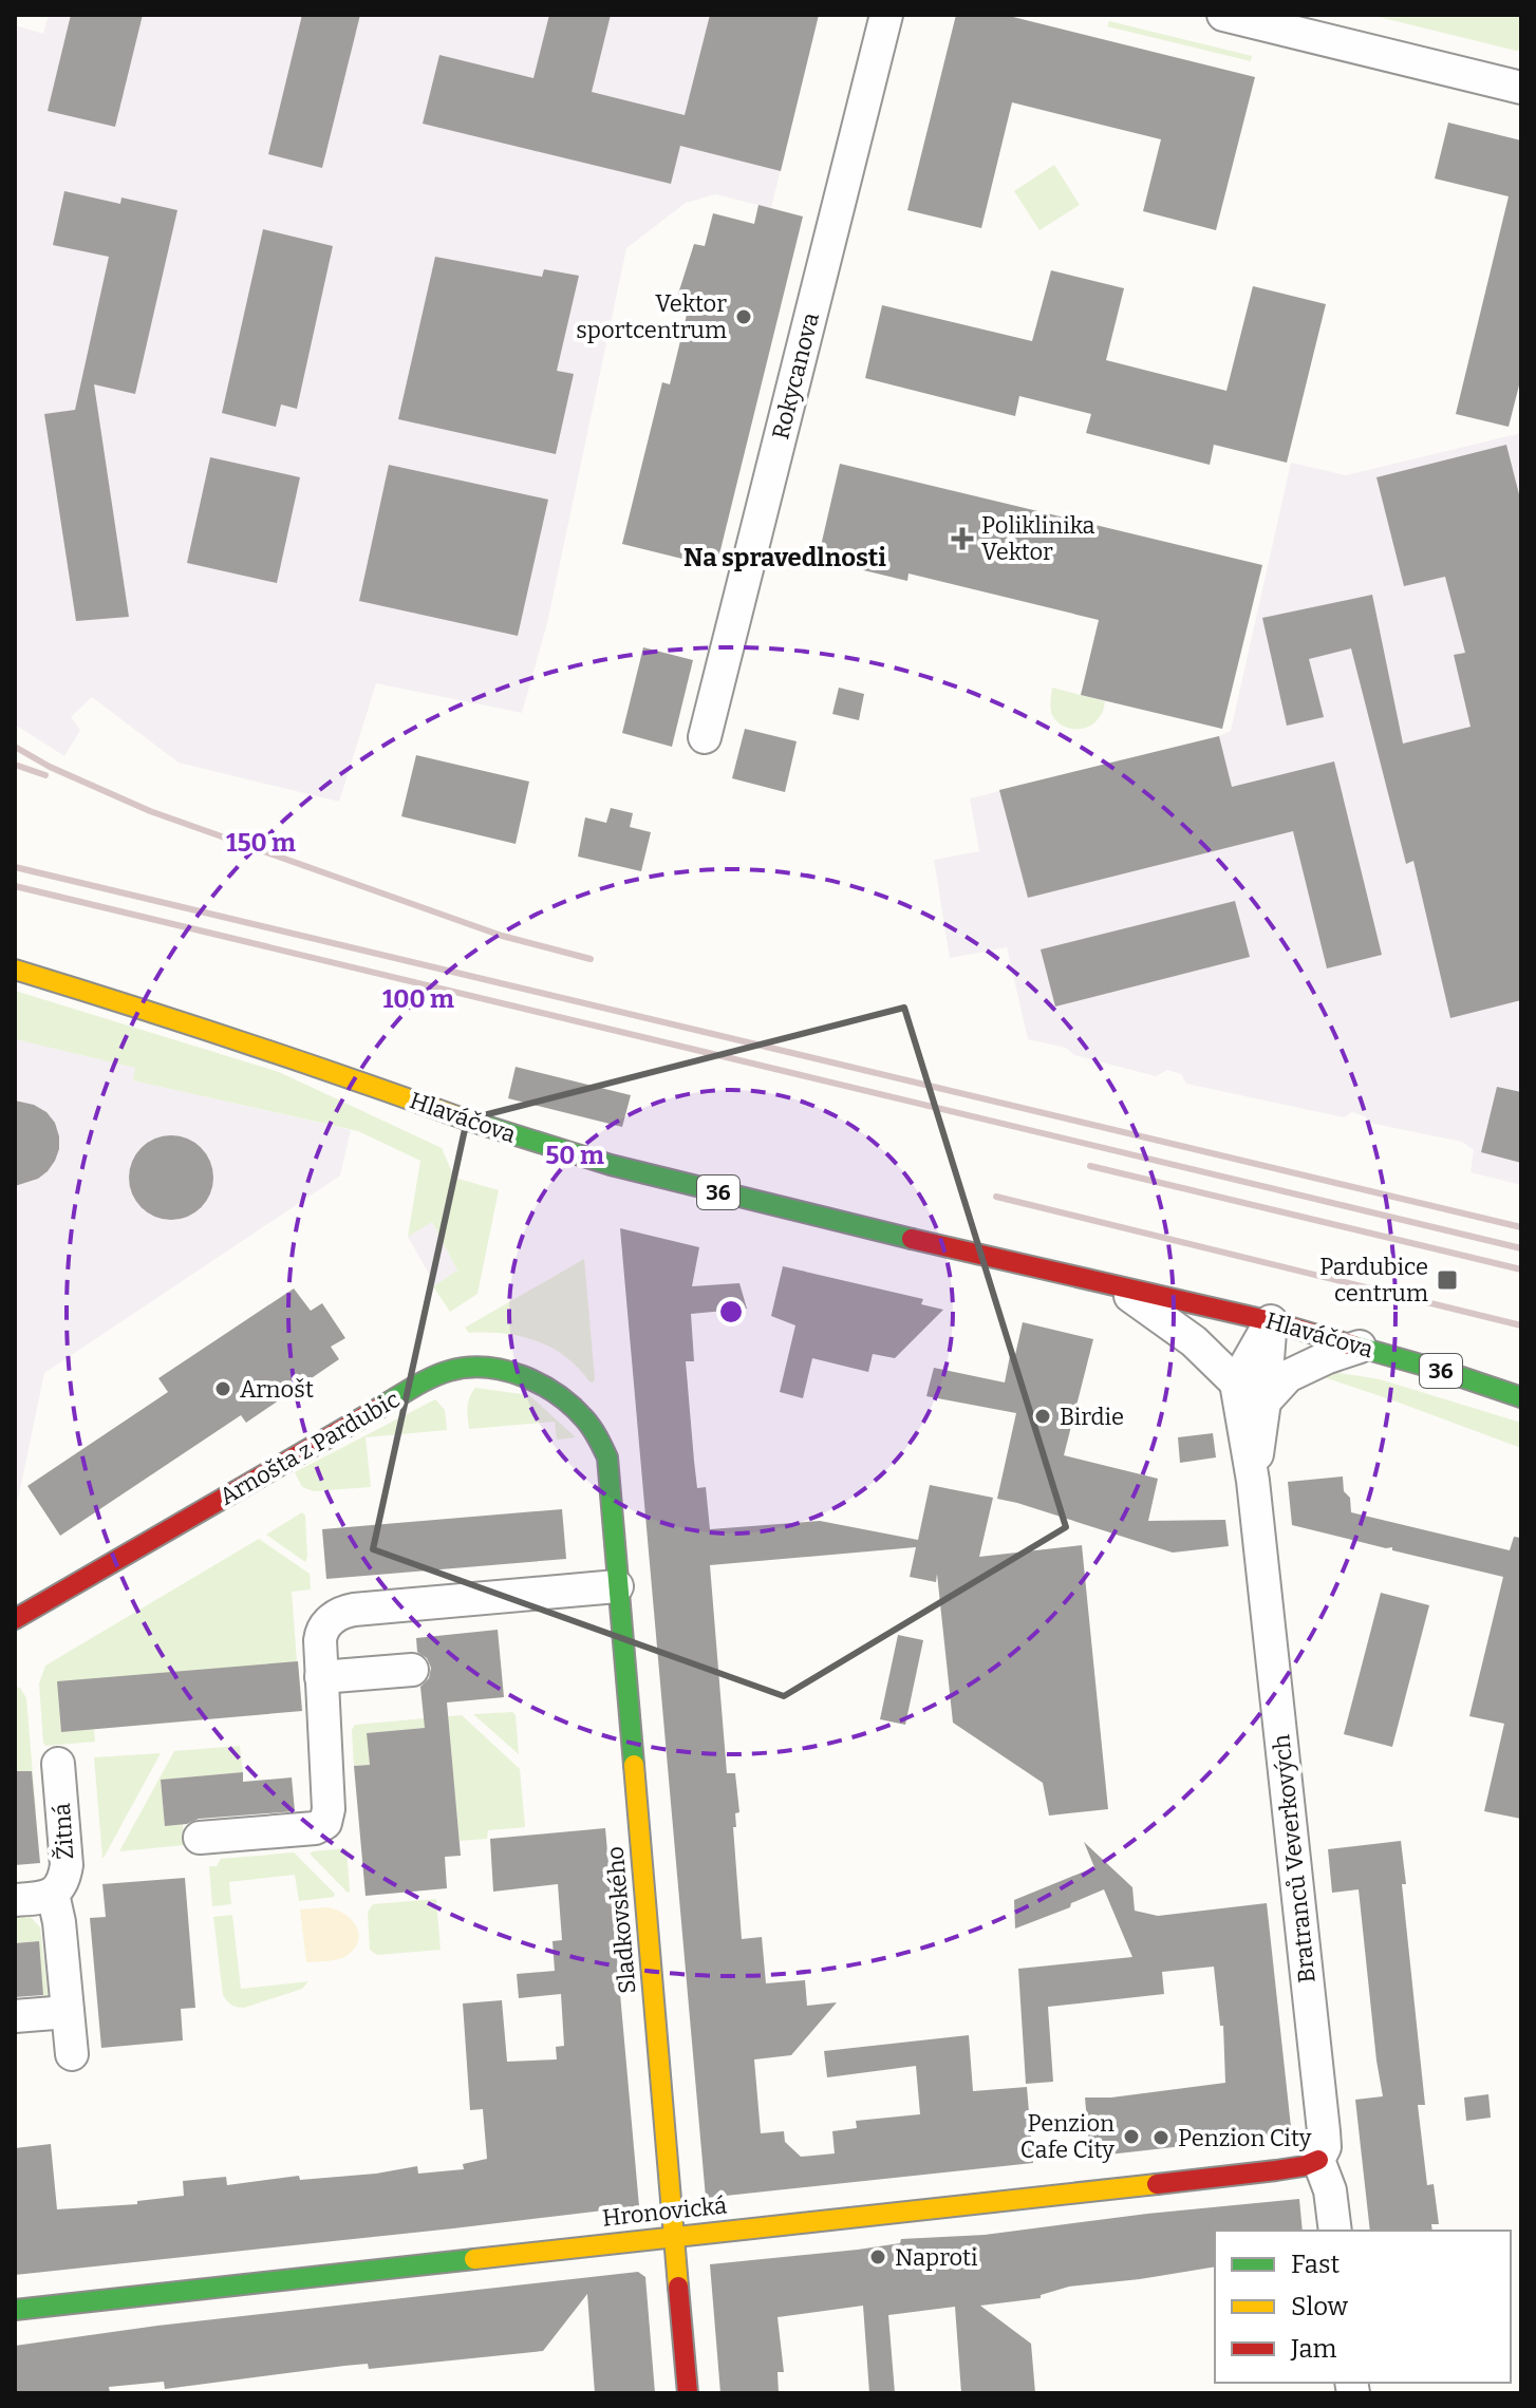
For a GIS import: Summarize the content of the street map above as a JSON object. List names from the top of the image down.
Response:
{
  "streets": {
    "street": [
      "Rokycanova",
      "Hlaváčova",
      "36",
      "Arnošta z Pardubic",
      "Žitná",
      "Bratranců Veverkových",
      "Sladkovského",
      "Hronovická"
    ]
  },
  "crossings": [
    ["Hlaváčova", "Bratranců Veverkových"],
    ["Arnošta z Pardubic", "Sladkovského"],
    ["Bratranců Veverkových", "Hronovická"],
    ["Sladkovského", "Hronovická"]
  ],
  "districts": ["Na spravedlnosti"],
  "places": {
    "other": [
      "Vektor sportcentrum",
      "Arnošt",
      "Birdie",
      "Penzion Cafe City",
      "Penzion City",
      "Naproti"
    ],
    "health": ["Poliklinika Vektor"],
    "transit": ["Pardubice centrum"]
  },
  "legend": ["Fast", "Slow", "Jam"],
  "rings": ["150 m", "100 m", "50 m"]
}
